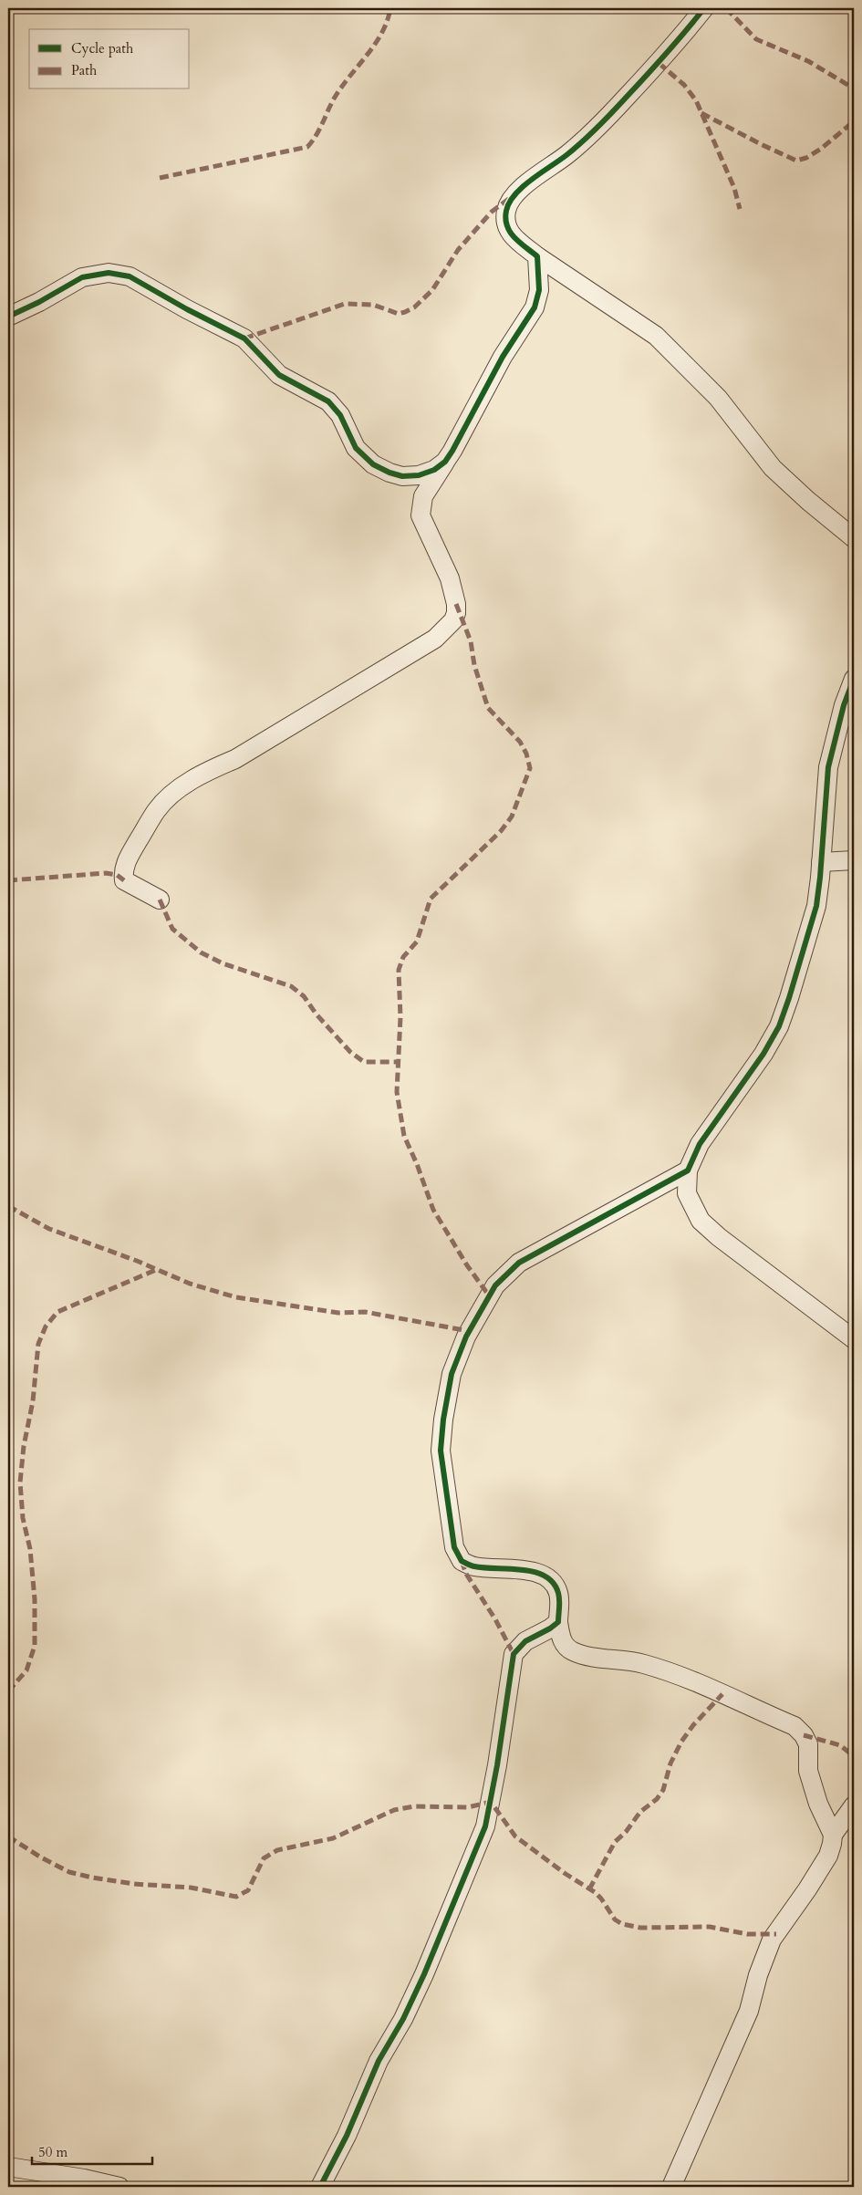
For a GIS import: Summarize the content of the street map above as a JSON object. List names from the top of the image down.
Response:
{
  "legend": ["Cycle path", "Path"],
  "scale_bar": "50 m"
}
